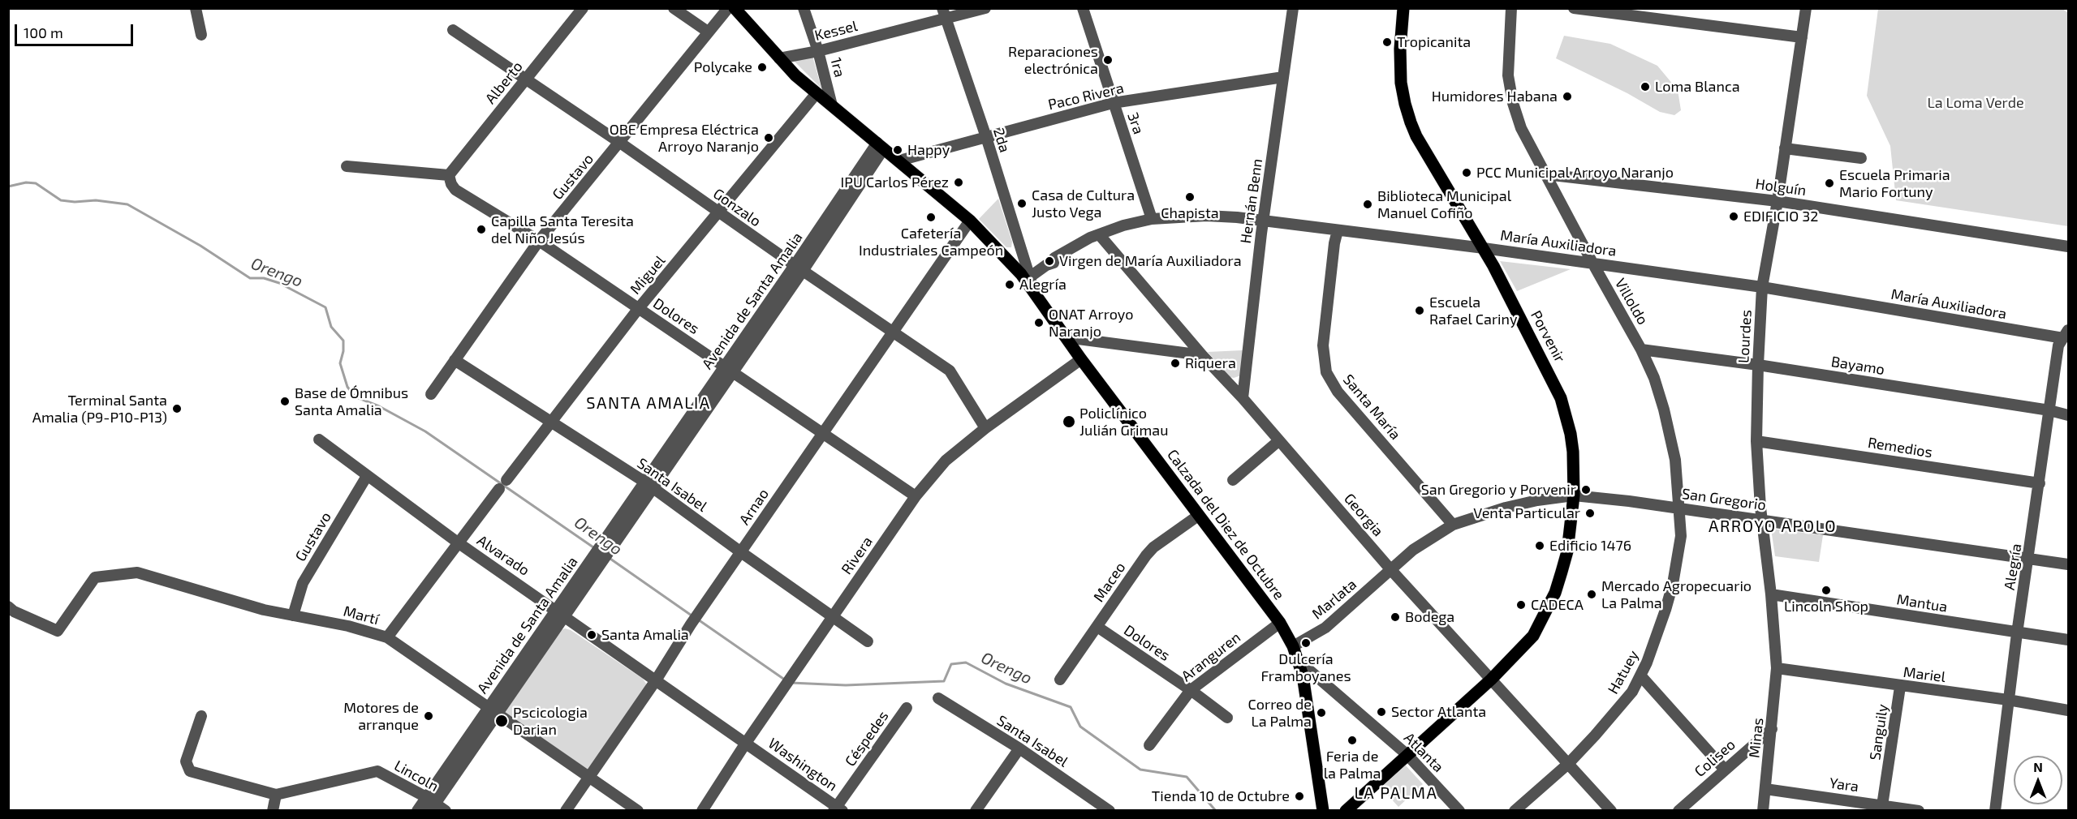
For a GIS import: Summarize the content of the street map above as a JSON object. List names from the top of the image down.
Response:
{
  "streets": {
    "main road": ["Porvenir", "Calzada del Diez de Octubre"],
    "street": [
      "Kessel",
      "1ra",
      "Alberto",
      "Paco Rivera",
      "3ra",
      "2da",
      "Gustavo",
      "Holguín",
      "Hernán Benn",
      "Gonzalo",
      "María Auxiliadora",
      "Miguel",
      "Avenida de Santa Amalia",
      "Villoldo",
      "Dolores",
      "Lourdes",
      "Bayamo",
      "Santa María",
      "Remedios",
      "Santa Isabel",
      "San Gregorio",
      "Arnao",
      "Georgia",
      "Alvarado",
      "Rivera",
      "Alegría",
      "Maceo",
      "Marlata",
      "Mantua",
      "Martí",
      "Aranguren",
      "Hatuey",
      "Mariel",
      "Sanguily",
      "Minas",
      "Céspedes",
      "Atlanta",
      "Coliseo",
      "Washington",
      "Lincoln",
      "Yara"
    ]
  },
  "crossings": [
    ["Kessel", "1ra"],
    ["Kessel", "2da"],
    ["Kessel", "Calzada del Diez de Octubre"],
    ["1ra", "Calzada del Diez de Octubre"],
    ["Alberto", "Gonzalo"],
    ["Alberto", "Dolores"],
    ["Paco Rivera", "3ra"],
    ["Paco Rivera", "2da"],
    ["Paco Rivera", "Hernán Benn"],
    ["Paco Rivera", "Calzada del Diez de Octubre"],
    ["3ra", "María Auxiliadora"],
    ["2da", "María Auxiliadora"],
    ["2da", "Calzada del Diez de Octubre"],
    ["Gustavo", "Gonzalo"],
    ["Gustavo", "Dolores"],
    ["Gustavo", "Santa Isabel"],
    ["Gustavo", "Alvarado"],
    ["Gustavo", "Martí"],
    ["Holguín", "Villoldo"],
    ["Holguín", "Lourdes"],
    ["Hernán Benn", "María Auxiliadora"],
    ["Hernán Benn", "Georgia"],
    ["Gonzalo", "Miguel"],
    ["Gonzalo", "Avenida de Santa Amalia"],
    ["Gonzalo", "Arnao"],
    ["Gonzalo", "Rivera"],
    ["María Auxiliadora", "Villoldo"],
    ["María Auxiliadora", "Porvenir"],
    ["María Auxiliadora", "Lourdes"],
    ["María Auxiliadora", "Santa María"],
    ["María Auxiliadora", "Georgia"],
    ["María Auxiliadora", "Calzada del Diez de Octubre"],
    ["María Auxiliadora", "Alegría"],
    ["Miguel", "Dolores"],
    ["Miguel", "Santa Isabel"],
    ["Miguel", "Calzada del Diez de Octubre"],
    ["Avenida de Santa Amalia", "Dolores"],
    ["Avenida de Santa Amalia", "Santa Isabel"],
    ["Avenida de Santa Amalia", "Calzada del Diez de Octubre"],
    ["Avenida de Santa Amalia", "Alvarado"],
    ["Avenida de Santa Amalia", "Martí"],
    ["Avenida de Santa Amalia", "Lincoln"],
    ["Villoldo", "Bayamo"],
    ["Villoldo", "San Gregorio"],
    ["Villoldo", "Hatuey"],
    ["Dolores", "Arnao"],
    ["Dolores", "Rivera"],
    ["Dolores", "Maceo"],
    ["Dolores", "Aranguren"],
    ["Porvenir", "San Gregorio"],
    ["Porvenir", "Georgia"],
    ["Porvenir", "Atlanta"],
    ["Lourdes", "Bayamo"],
    ["Lourdes", "Remedios"],
    ["Lourdes", "San Gregorio"],
    ["Lourdes", "Mantua"],
    ["Lourdes", "Mariel"],
    ["Lourdes", "Minas"],
    ["Bayamo", "Alegría"],
    ["Santa María", "San Gregorio"],
    ["Remedios", "Alegría"],
    ["Santa Isabel", "Arnao"],
    ["Santa Isabel", "Rivera"],
    ["San Gregorio", "Georgia"],
    ["San Gregorio", "Alegría"],
    ["San Gregorio", "Marlata"],
    ["San Gregorio", "Hatuey"],
    ["Arnao", "Calzada del Diez de Octubre"],
    ["Arnao", "Alvarado"],
    ["Arnao", "Martí"],
    ["Georgia", "Marlata"],
    ["Georgia", "Hatuey"],
    ["Calzada del Diez de Octubre", "Rivera"],
    ["Calzada del Diez de Octubre", "Maceo"],
    ["Calzada del Diez de Octubre", "Marlata"],
    ["Calzada del Diez de Octubre", "Aranguren"],
    ["Calzada del Diez de Octubre", "Atlanta"],
    ["Alvarado", "Rivera"],
    ["Alvarado", "Washington"],
    ["Rivera", "Washington"],
    ["Alegría", "Mantua"],
    ["Alegría", "Mariel"],
    ["Mariel", "Sanguily"],
    ["Mariel", "Minas"],
    ["Sanguily", "Yara"],
    ["Minas", "Coliseo"],
    ["Minas", "Yara"],
    ["Céspedes", "Washington"]
  ],
  "districts": ["SANTA AMALIA", "ARROYO APOLO", "LA PALMA"],
  "water": ["Orengo"],
  "parks": ["La Loma Verde"],
  "places": [
    "Tropicanita",
    "Reparaciones electrónica",
    "Polycake",
    "Loma Blanca",
    "Humidores Habana",
    "OBE Empresa Eléctrica Arroyo Naranjo",
    "Happy",
    "PCC Municipal Arroyo Naranjo",
    "IPU Carlos Pérez",
    "Escuela Primaria Mario Fortuny",
    "Chapista",
    "Casa de Cultura Justo Vega",
    "Biblioteca Municipal Manuel Cofiño",
    "EDIFICIO 32",
    "Cafetería Industriales Campeón",
    "Capilla Santa Teresita del Niño Jesús",
    "Virgen de María Auxiliadora",
    "Alegría",
    "Escuela Rafael Cariny",
    "ONAT Arroyo Naranjo",
    "Riquera",
    "Base de Ómnibus Santa Amalia",
    "Terminal Santa Amalia (P9-P10-P13)",
    "Policlínico Julián Grimau",
    "San Gregorio y Porvenir",
    "Venta Particular",
    "Edificio 1476",
    "Lincoln Shop",
    "Mercado Agropecuario La Palma",
    "CADECA",
    "Bodega",
    "Santa Amalia",
    "Dulcería Framboyanes",
    "Sector Atlanta",
    "Correo de La Palma",
    "Motores de arranque",
    "Pscicologia Darian",
    "Feria de la Palma",
    "Tienda 10 de Octubre"
  ],
  "scale_bar": "100 m",
  "north": "top"
}
